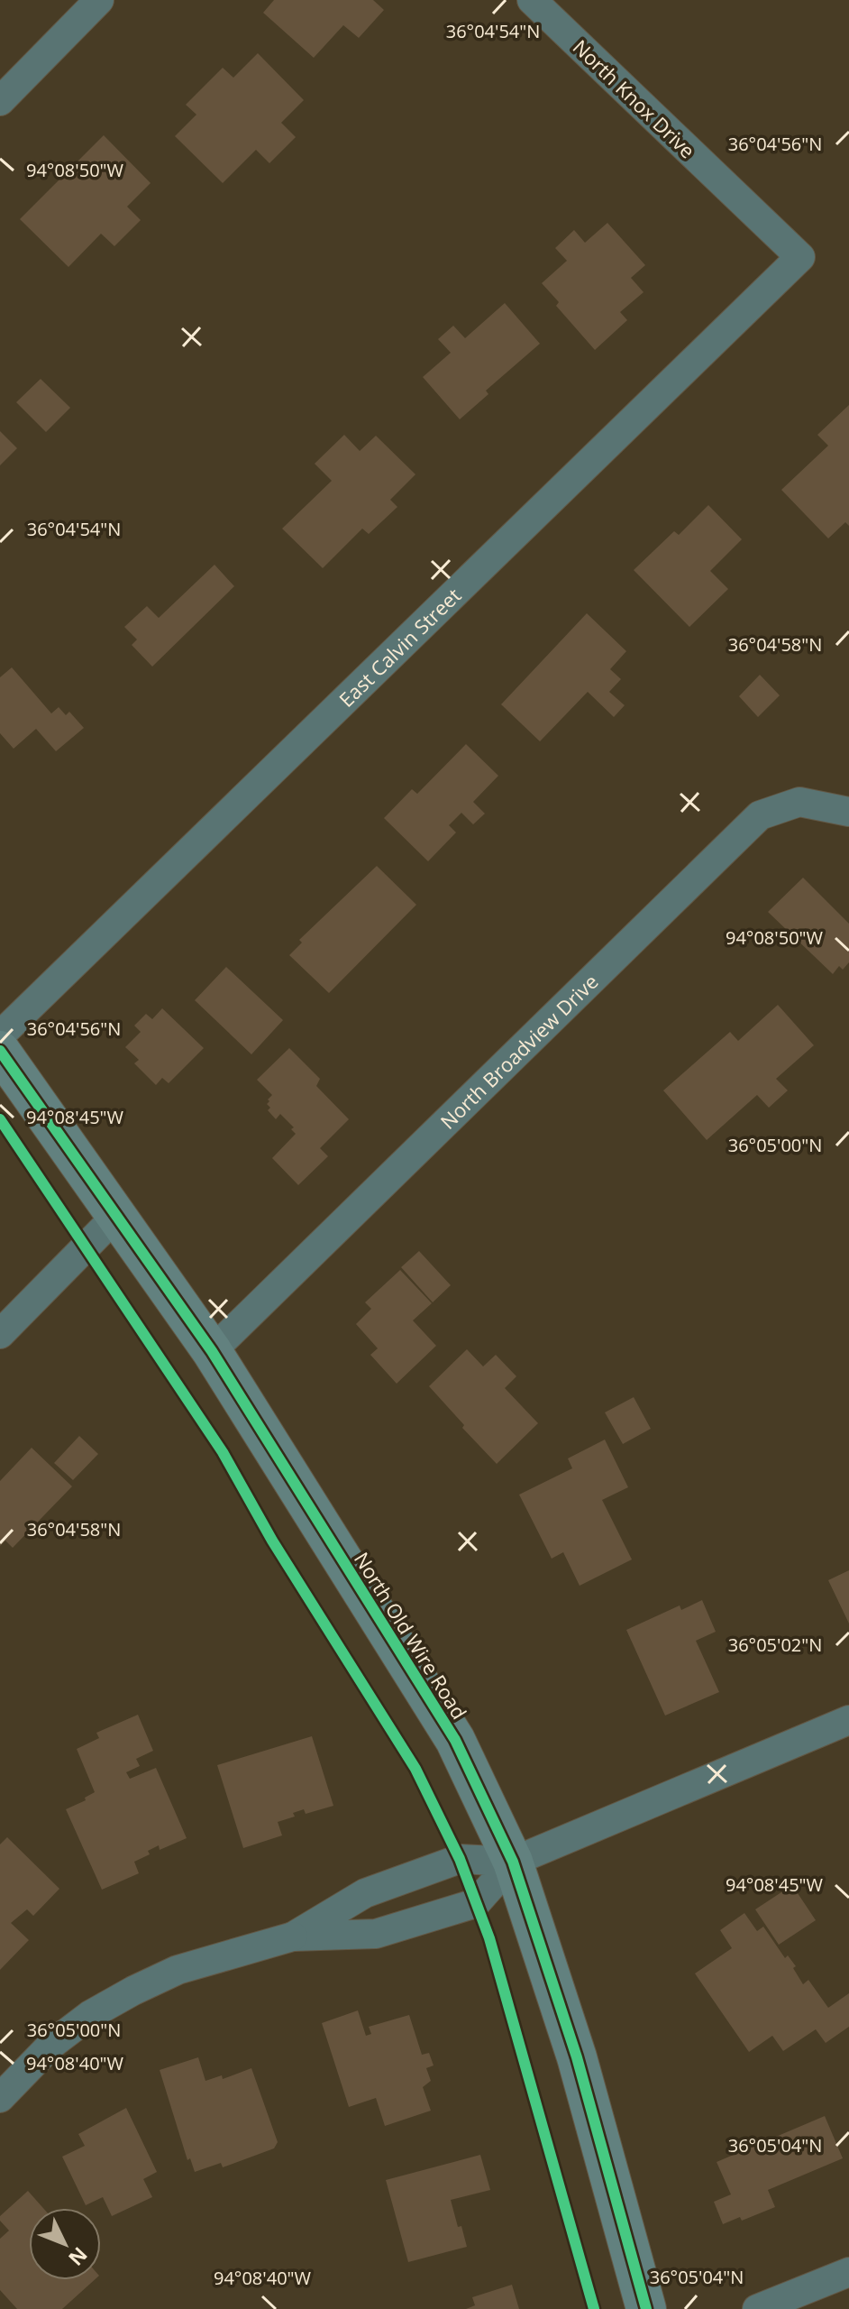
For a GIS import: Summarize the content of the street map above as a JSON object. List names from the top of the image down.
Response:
{
  "streets": {
    "street": [
      "North Knox Drive",
      "East Calvin Street",
      "North Broadview Drive",
      "North Old Wire Road"
    ]
  },
  "crossings": [
    ["North Knox Drive", "East Calvin Street"],
    ["North Broadview Drive", "North Old Wire Road"]
  ],
  "north": "bottom right",
  "coordinates": [
    "36°04'54\"N",
    "36°04'56\"N",
    "94°08'50\"W",
    "36°04'58\"N",
    "94°08'45\"W",
    "36°05'00\"N",
    "36°05'02\"N",
    "94°08'40\"W",
    "36°05'04\"N"
  ]
}
